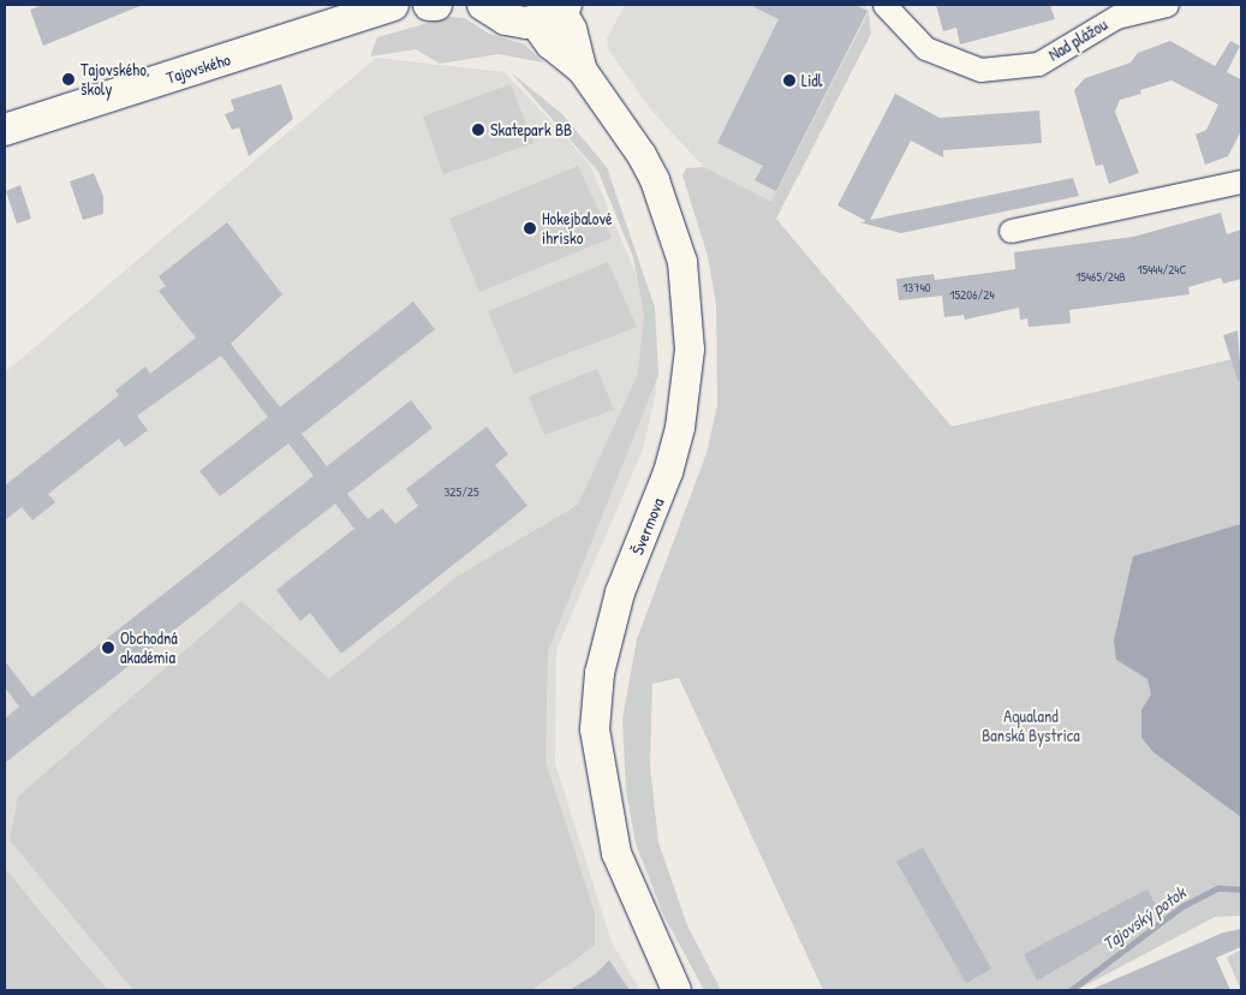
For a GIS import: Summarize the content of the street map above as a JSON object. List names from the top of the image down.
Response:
{
  "streets": {
    "main road": ["Tajovského"],
    "street": ["Nad plážou", "Švermova"]
  },
  "water": ["Tajovský potok"],
  "parks": ["Aqualand Banská Bystrica"],
  "places": [
    "Tajovského, školy",
    "Lidl",
    "Skatepark BB",
    "Hokejbalové ihrisko",
    "Obchodná akadémia"
  ],
  "house_numbers": [
    "15444/24C",
    "15465/24B",
    "13740",
    "15206/24",
    "325/25"
  ]
}
